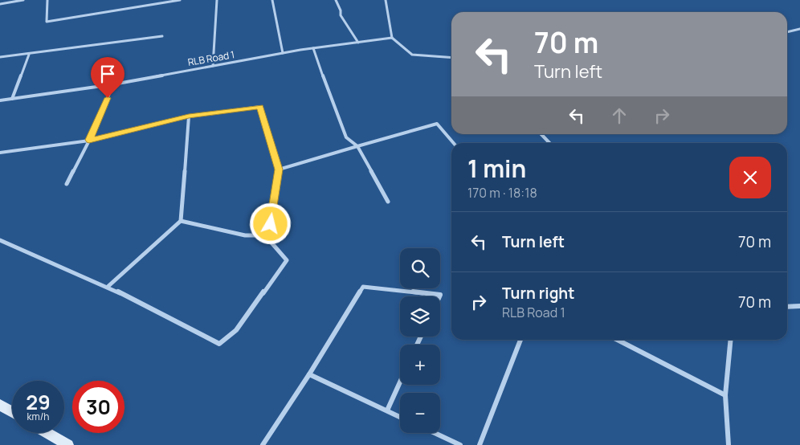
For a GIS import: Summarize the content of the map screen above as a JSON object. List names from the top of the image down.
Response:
{
  "streets": {
    "street": ["RLB Road 1"]
  },
  "page": {
    "turn": ["70 m", "Turn left"],
    "heading": ["1 min", "170 m · 18:18"],
    "list": [
      {
        "name": "Turn left",
        "value": "70 m"
      },
      {
        "name": "Turn right",
        "note": "RLB Road 1",
        "value": "70 m"
      }
    ],
    "map_buttons": ["+", "−"],
    "speed": "29 km/h",
    "limit": "30"
  }
}
